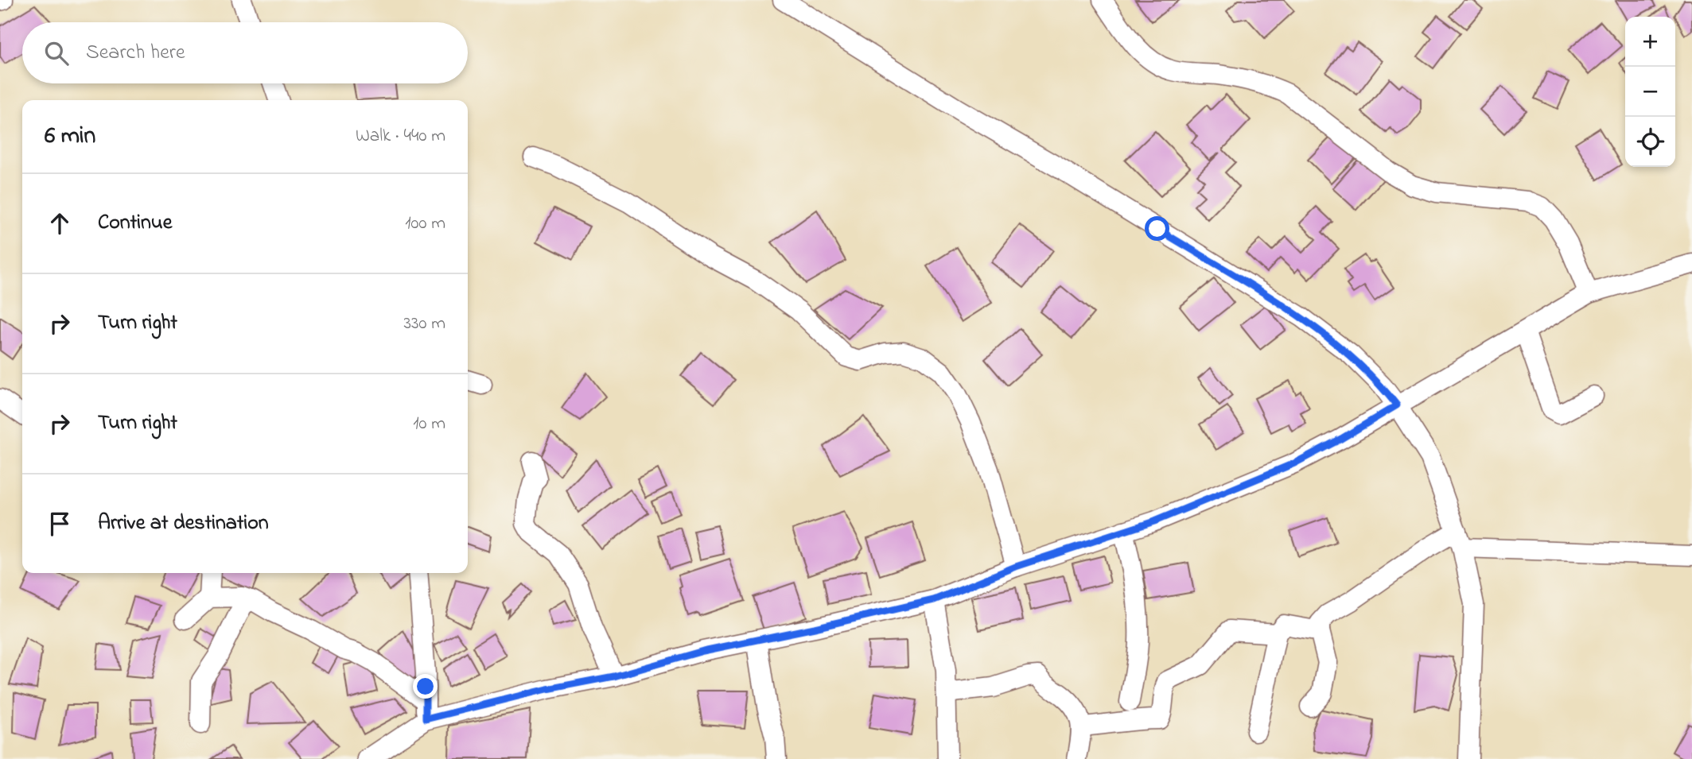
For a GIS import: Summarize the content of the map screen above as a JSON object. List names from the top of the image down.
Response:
{
  "page": {
    "map_buttons": ["+", "−"],
    "search": "Search here",
    "heading": ["6 min", "Walk · 440 m"],
    "list": [
      ["Continue", "100 m"],
      ["Turn right", "330 m"],
      ["Turn right", "10 m"],
      "Arrive at destination"
    ]
  }
}
